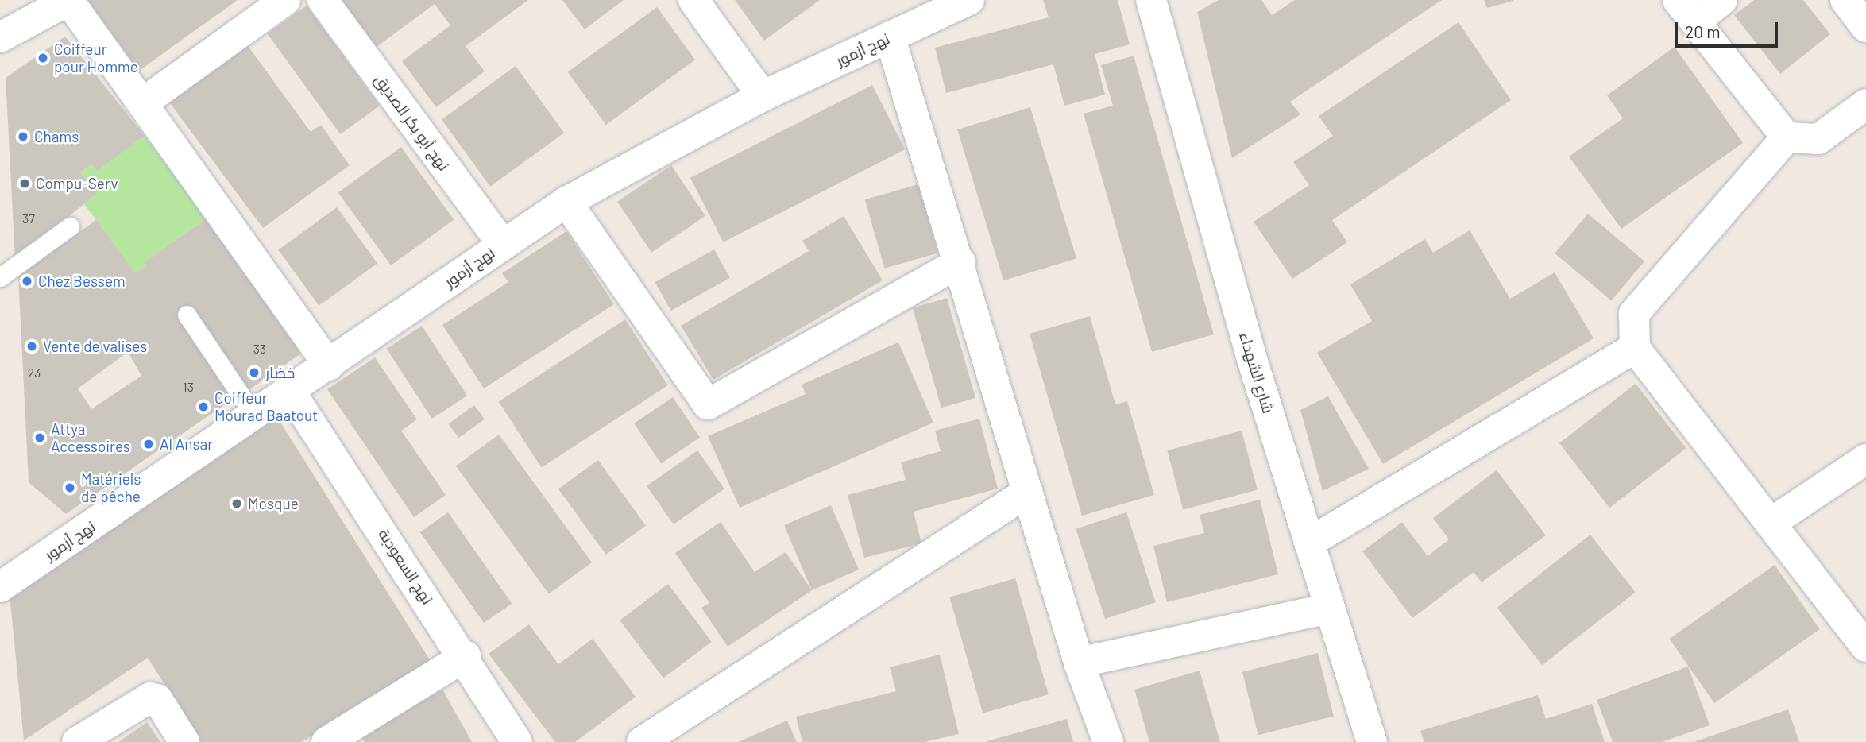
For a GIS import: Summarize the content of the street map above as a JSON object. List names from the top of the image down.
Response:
{
  "streets": {
    "street": [
      "نهج أزمور",
      "نهج أبو بكر الصديق",
      "شارع الشهداء",
      "نهج السعودية"
    ]
  },
  "crossings": [
    ["نهج أزمور", "نهج أبو بكر الصديق"],
    ["نهج أزمور", "نهج السعودية"]
  ],
  "places": [
    "Coiffeur pour Homme",
    "Chams",
    "Compu-Serv",
    "Chez Bessem",
    "Vente de valises",
    "خضار",
    "Coiffeur Mourad Baatout",
    "Attya Accessoires",
    "Al Ansar",
    "Matériels de pêche",
    "Mosque"
  ],
  "house_numbers": [
    "37",
    "33",
    "23",
    "13"
  ],
  "scale_bar": "20 m"
}
